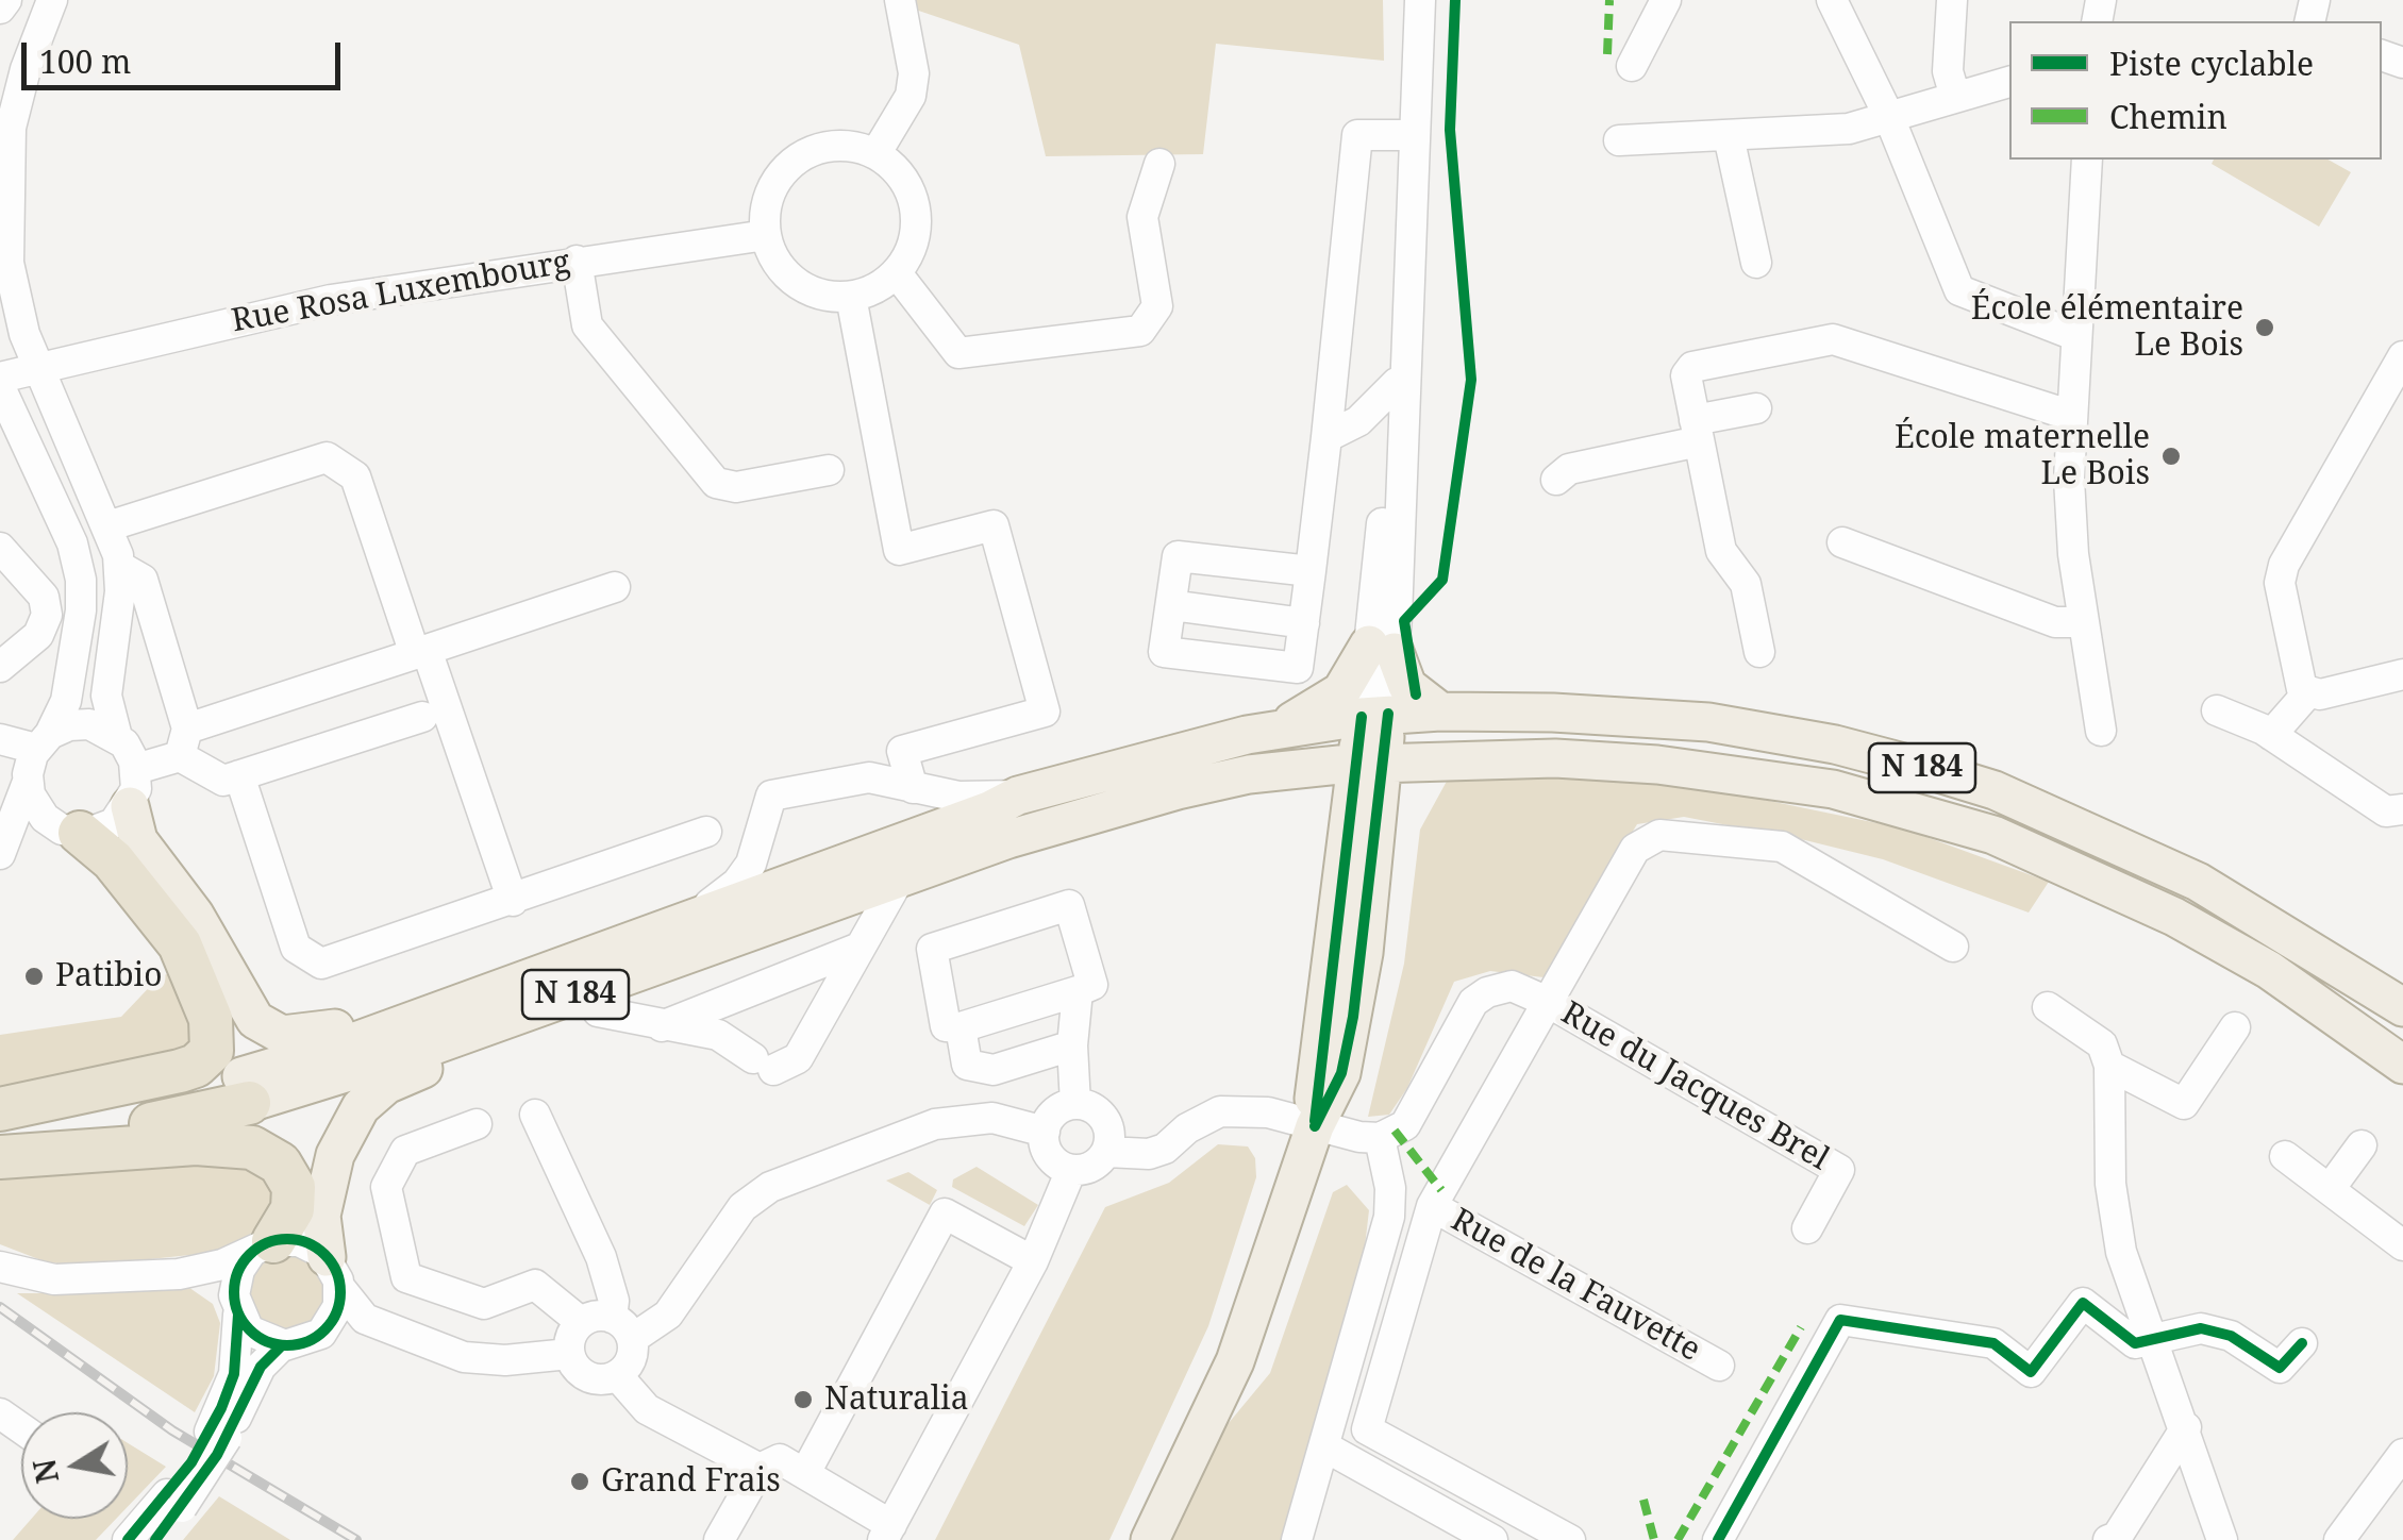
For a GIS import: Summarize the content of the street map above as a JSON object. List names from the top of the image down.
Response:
{
  "streets": {
    "highway": ["N 184"],
    "street": ["Rue Rosa Luxembourg", "Rue du Jacques Brel", "Rue de la Fauvette"]
  },
  "crossings": [
    ["Rue du Jacques Brel", "Rue de la Fauvette"]
  ],
  "places": [
    "École élémentaire Le Bois",
    "École maternelle Le Bois",
    "Patibio",
    "Naturalia",
    "Grand Frais"
  ],
  "legend": ["Piste cyclable", "Chemin"],
  "scale_bar": "100 m",
  "north": "left"
}
